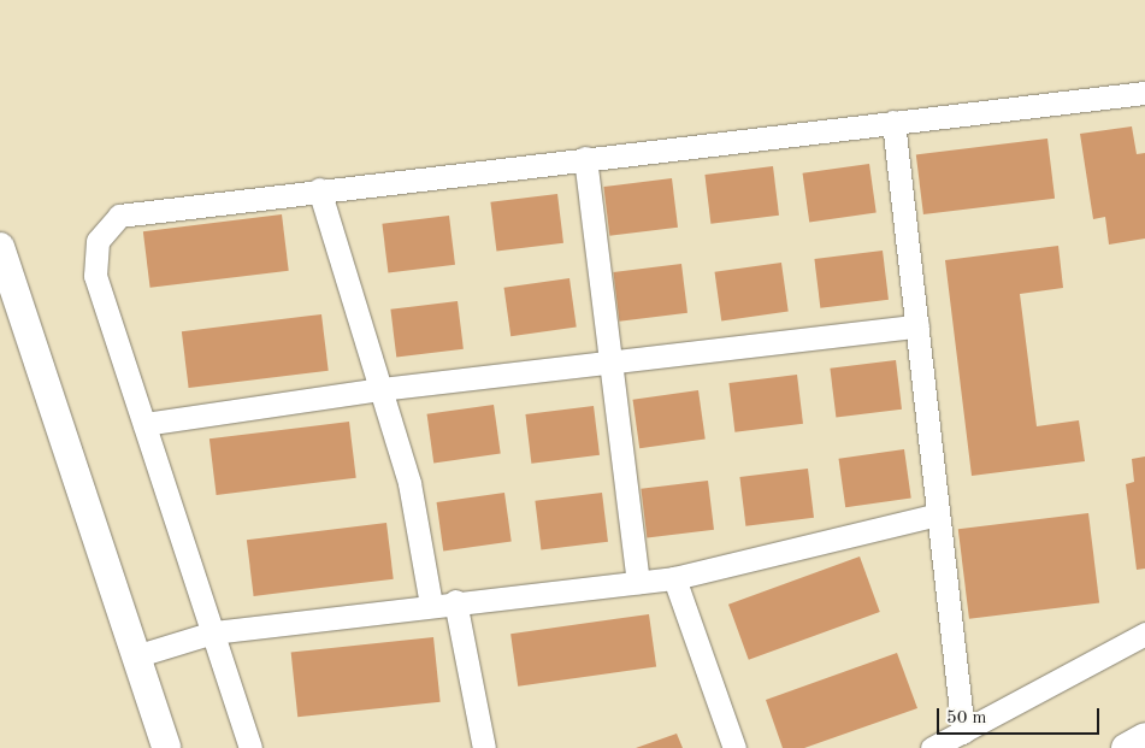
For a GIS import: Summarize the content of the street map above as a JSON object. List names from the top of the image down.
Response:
{
  "scale_bar": "50 m"
}
